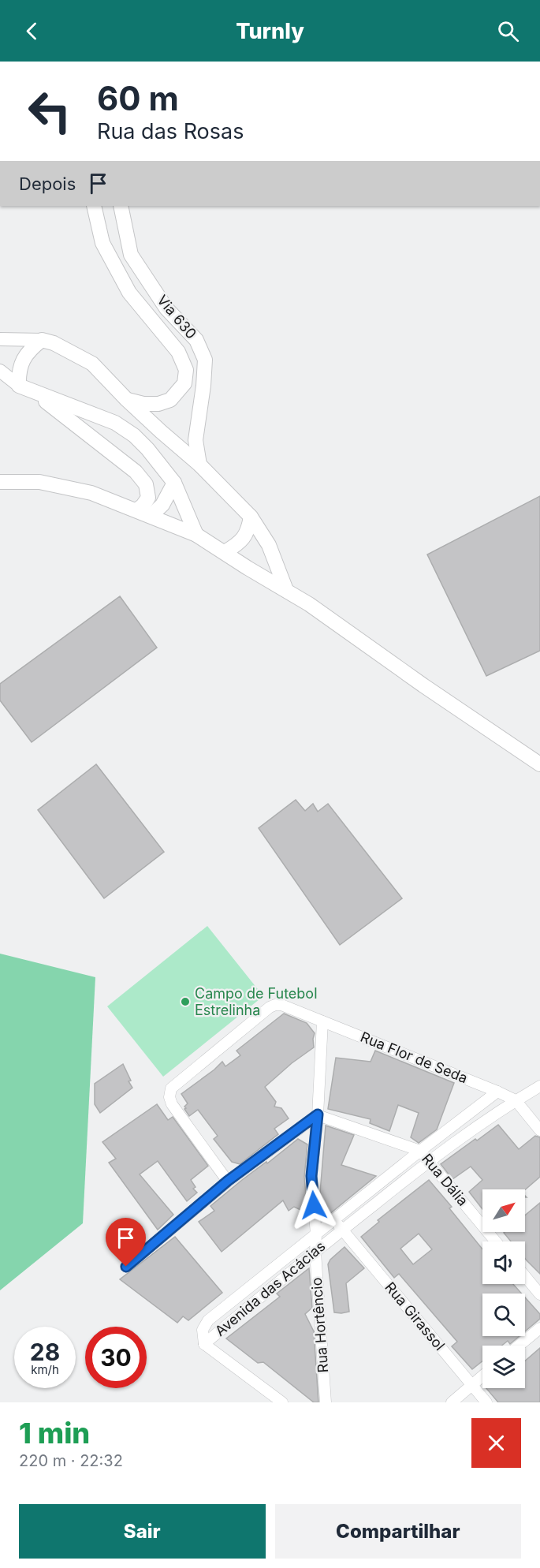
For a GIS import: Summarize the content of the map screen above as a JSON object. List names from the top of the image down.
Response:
{
  "streets": {
    "main road": ["Via 630"],
    "street": [
      "Rua Flor de Seda",
      "Rua Dália",
      "Avenida das Acácias",
      "Rua Girassol",
      "Rua Hortêncio"
    ]
  },
  "crossings": [
    ["Rua Flor de Seda", "Avenida das Acácias"],
    ["Rua Flor de Seda", "Rua Hortêncio"],
    ["Rua Dália", "Avenida das Acácias"],
    ["Rua Dália", "Rua Hortêncio"],
    ["Avenida das Acácias", "Rua Girassol"],
    ["Avenida das Acácias", "Rua Hortêncio"]
  ],
  "places": ["Campo de Futebol Estrelinha"],
  "north": "top right",
  "page": {
    "header": "Turnly",
    "turn": ["60 m", "Rua das Rosas"],
    "then": "Depois",
    "speed": "28 km/h",
    "limit": "30",
    "heading": ["1 min", "220 m · 22:32"],
    "buttons": ["Sair", "Compartilhar"]
  }
}
